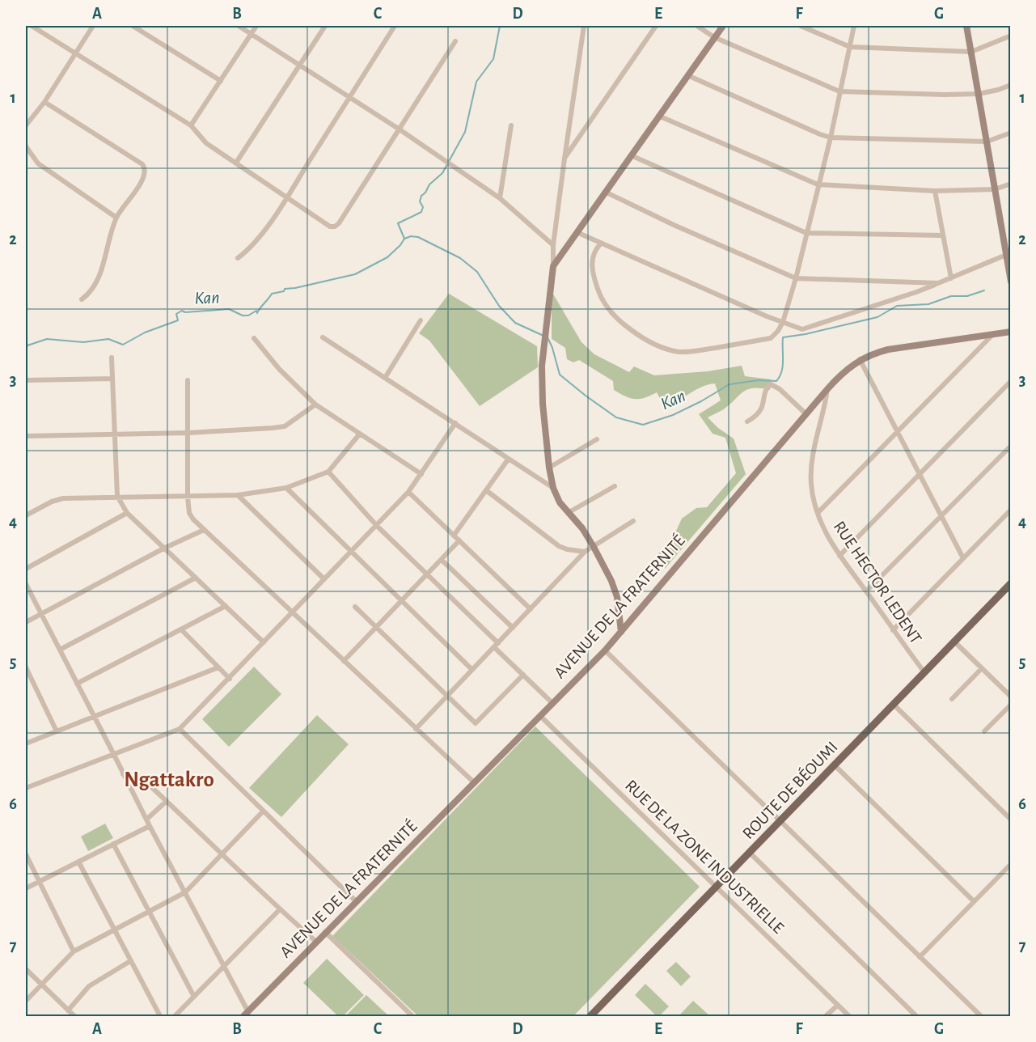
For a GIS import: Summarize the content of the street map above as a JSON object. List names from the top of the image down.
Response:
{
  "streets": {
    "main road": ["ROUTE DE BÉOUMI"],
    "street": ["RUE HECTOR LEDENT", "AVENUE DE LA FRATERNITÉ", "RUE DE LA ZONE INDUSTRIELLE"]
  },
  "crossings": [
    ["RUE HECTOR LEDENT", "AVENUE DE LA FRATERNITÉ"],
    ["RUE HECTOR LEDENT", "ROUTE DE BÉOUMI"],
    ["AVENUE DE LA FRATERNITÉ", "RUE DE LA ZONE INDUSTRIELLE"],
    ["ROUTE DE BÉOUMI", "RUE DE LA ZONE INDUSTRIELLE"]
  ],
  "districts": ["Ngattakro"],
  "water": ["Kan"],
  "grid": {
    "columns": [
      "A",
      "B",
      "C",
      "D",
      "E",
      "F",
      "G"
    ],
    "rows": [
      "1",
      "2",
      "3",
      "4",
      "5",
      "6",
      "7"
    ]
  }
}
